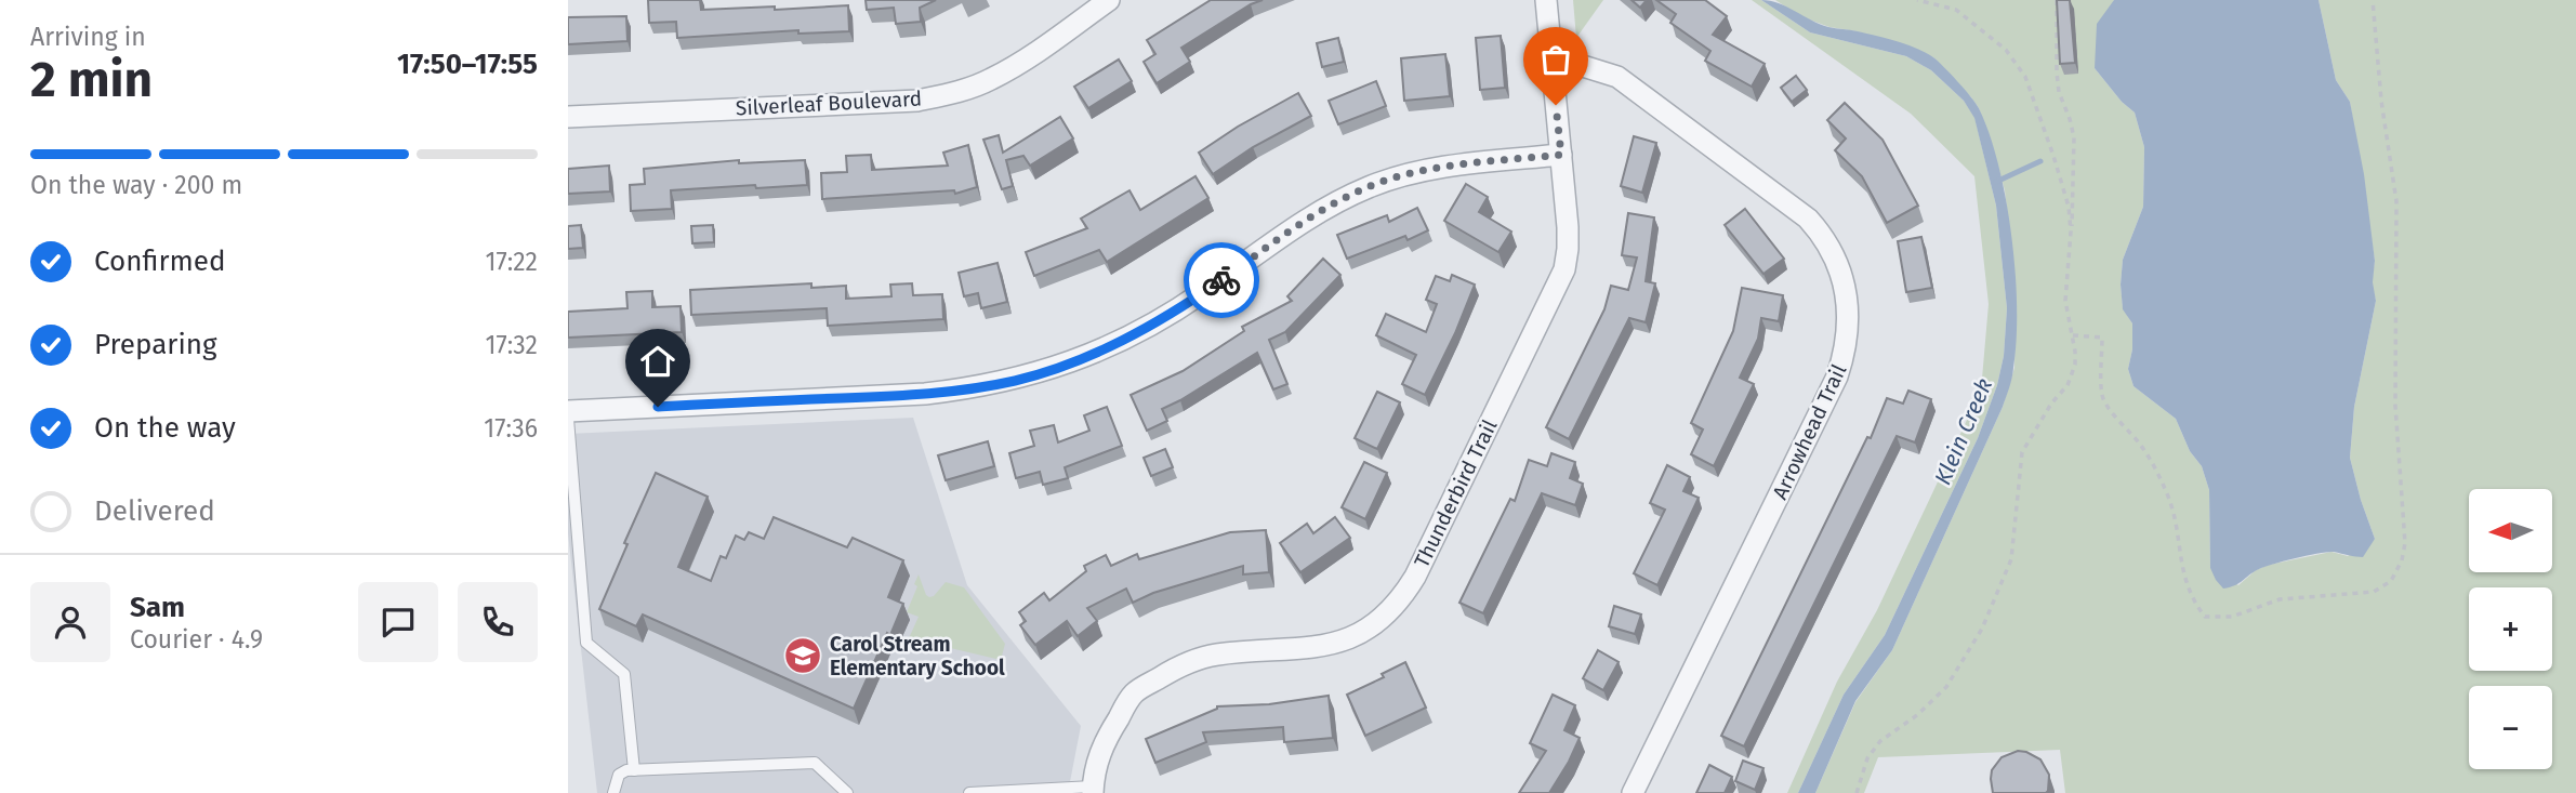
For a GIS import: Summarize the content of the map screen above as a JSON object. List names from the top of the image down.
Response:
{
  "streets": {
    "street": ["Silverleaf Boulevard", "Arrowhead Trail", "Thunderbird Trail"]
  },
  "crossings": [
    ["Arrowhead Trail", "Thunderbird Trail"]
  ],
  "water": ["Klein Creek"],
  "places": {
    "school or university": ["Carol Stream Elementary School"]
  },
  "north": "left",
  "page": {
    "heading": ["2 min", "Arriving in", "17:50–17:55"],
    "panel": ["Sam", "Courier · 4.9"],
    "bar": "On the way · 200 m",
    "list": [
      ["Confirmed", "17:22"],
      ["Preparing", "17:32"],
      ["On the way", "17:36"],
      "Delivered"
    ],
    "map_buttons": ["+", "−"]
  }
}
